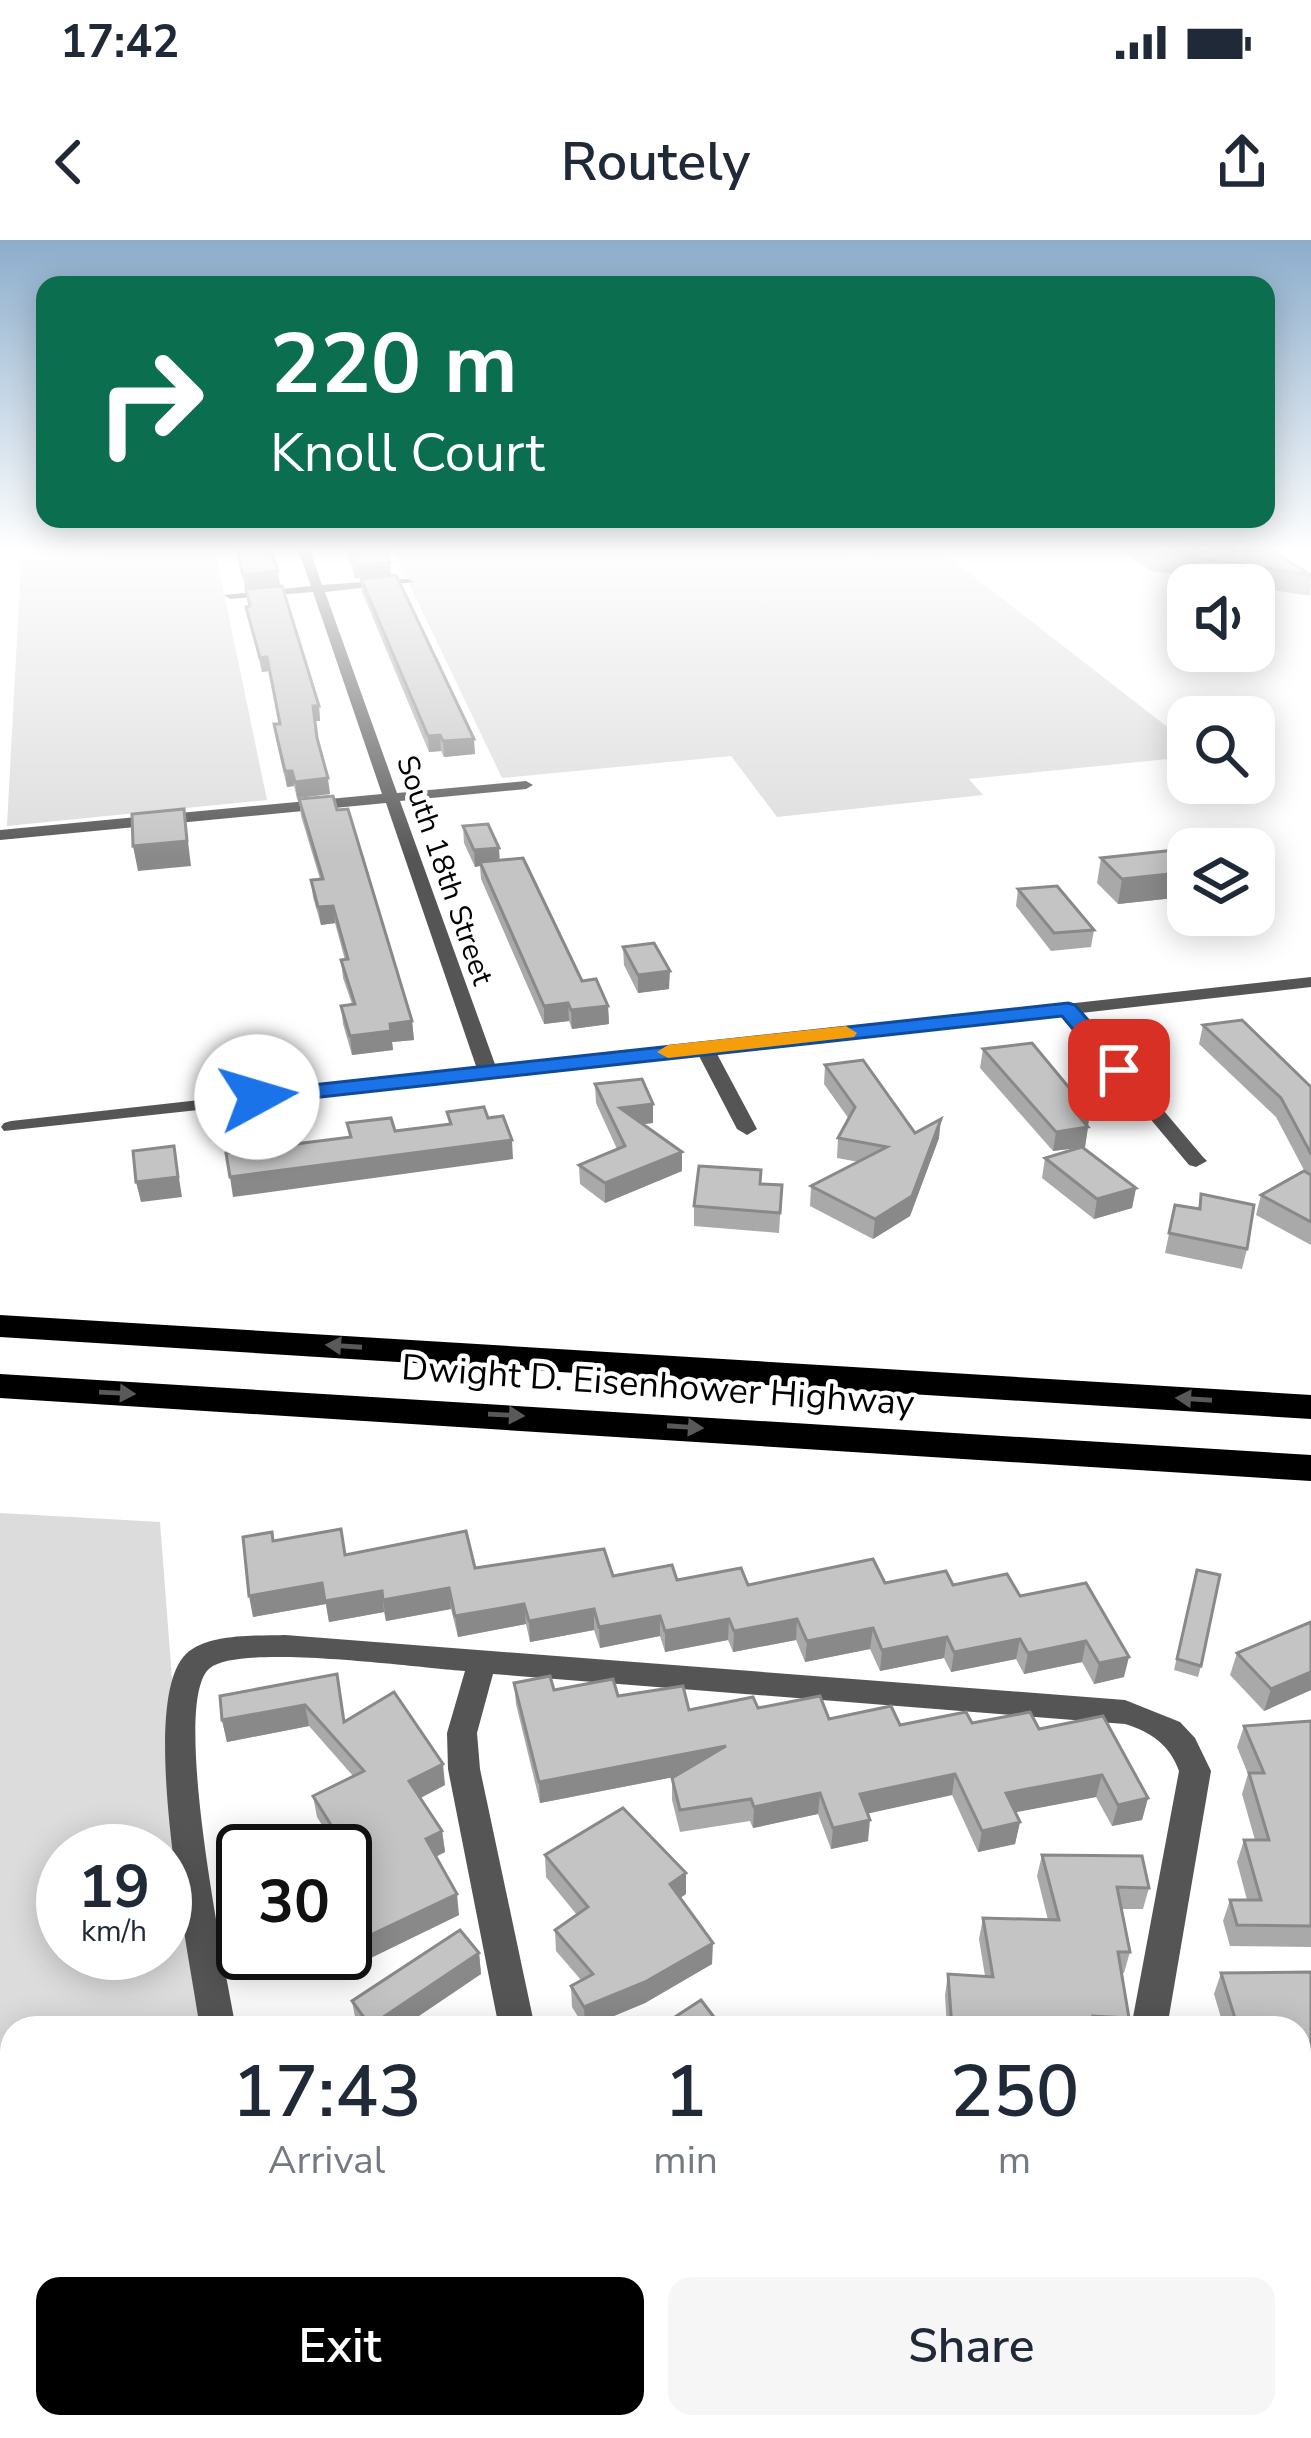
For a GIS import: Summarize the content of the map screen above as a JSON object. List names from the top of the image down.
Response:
{
  "streets": {
    "highway": ["Dwight D. Eisenhower Highway"],
    "street": ["South 18th Street"]
  },
  "page": {
    "status": "17:42",
    "header": "Routely",
    "turn": ["220 m", "Knoll Court"],
    "speed": "19 km/h",
    "limit": "30",
    "eta": [
      "17:43",
      "Arrival",
      "1",
      "min",
      "250",
      "m"
    ],
    "buttons": ["Exit", "Share"]
  }
}
